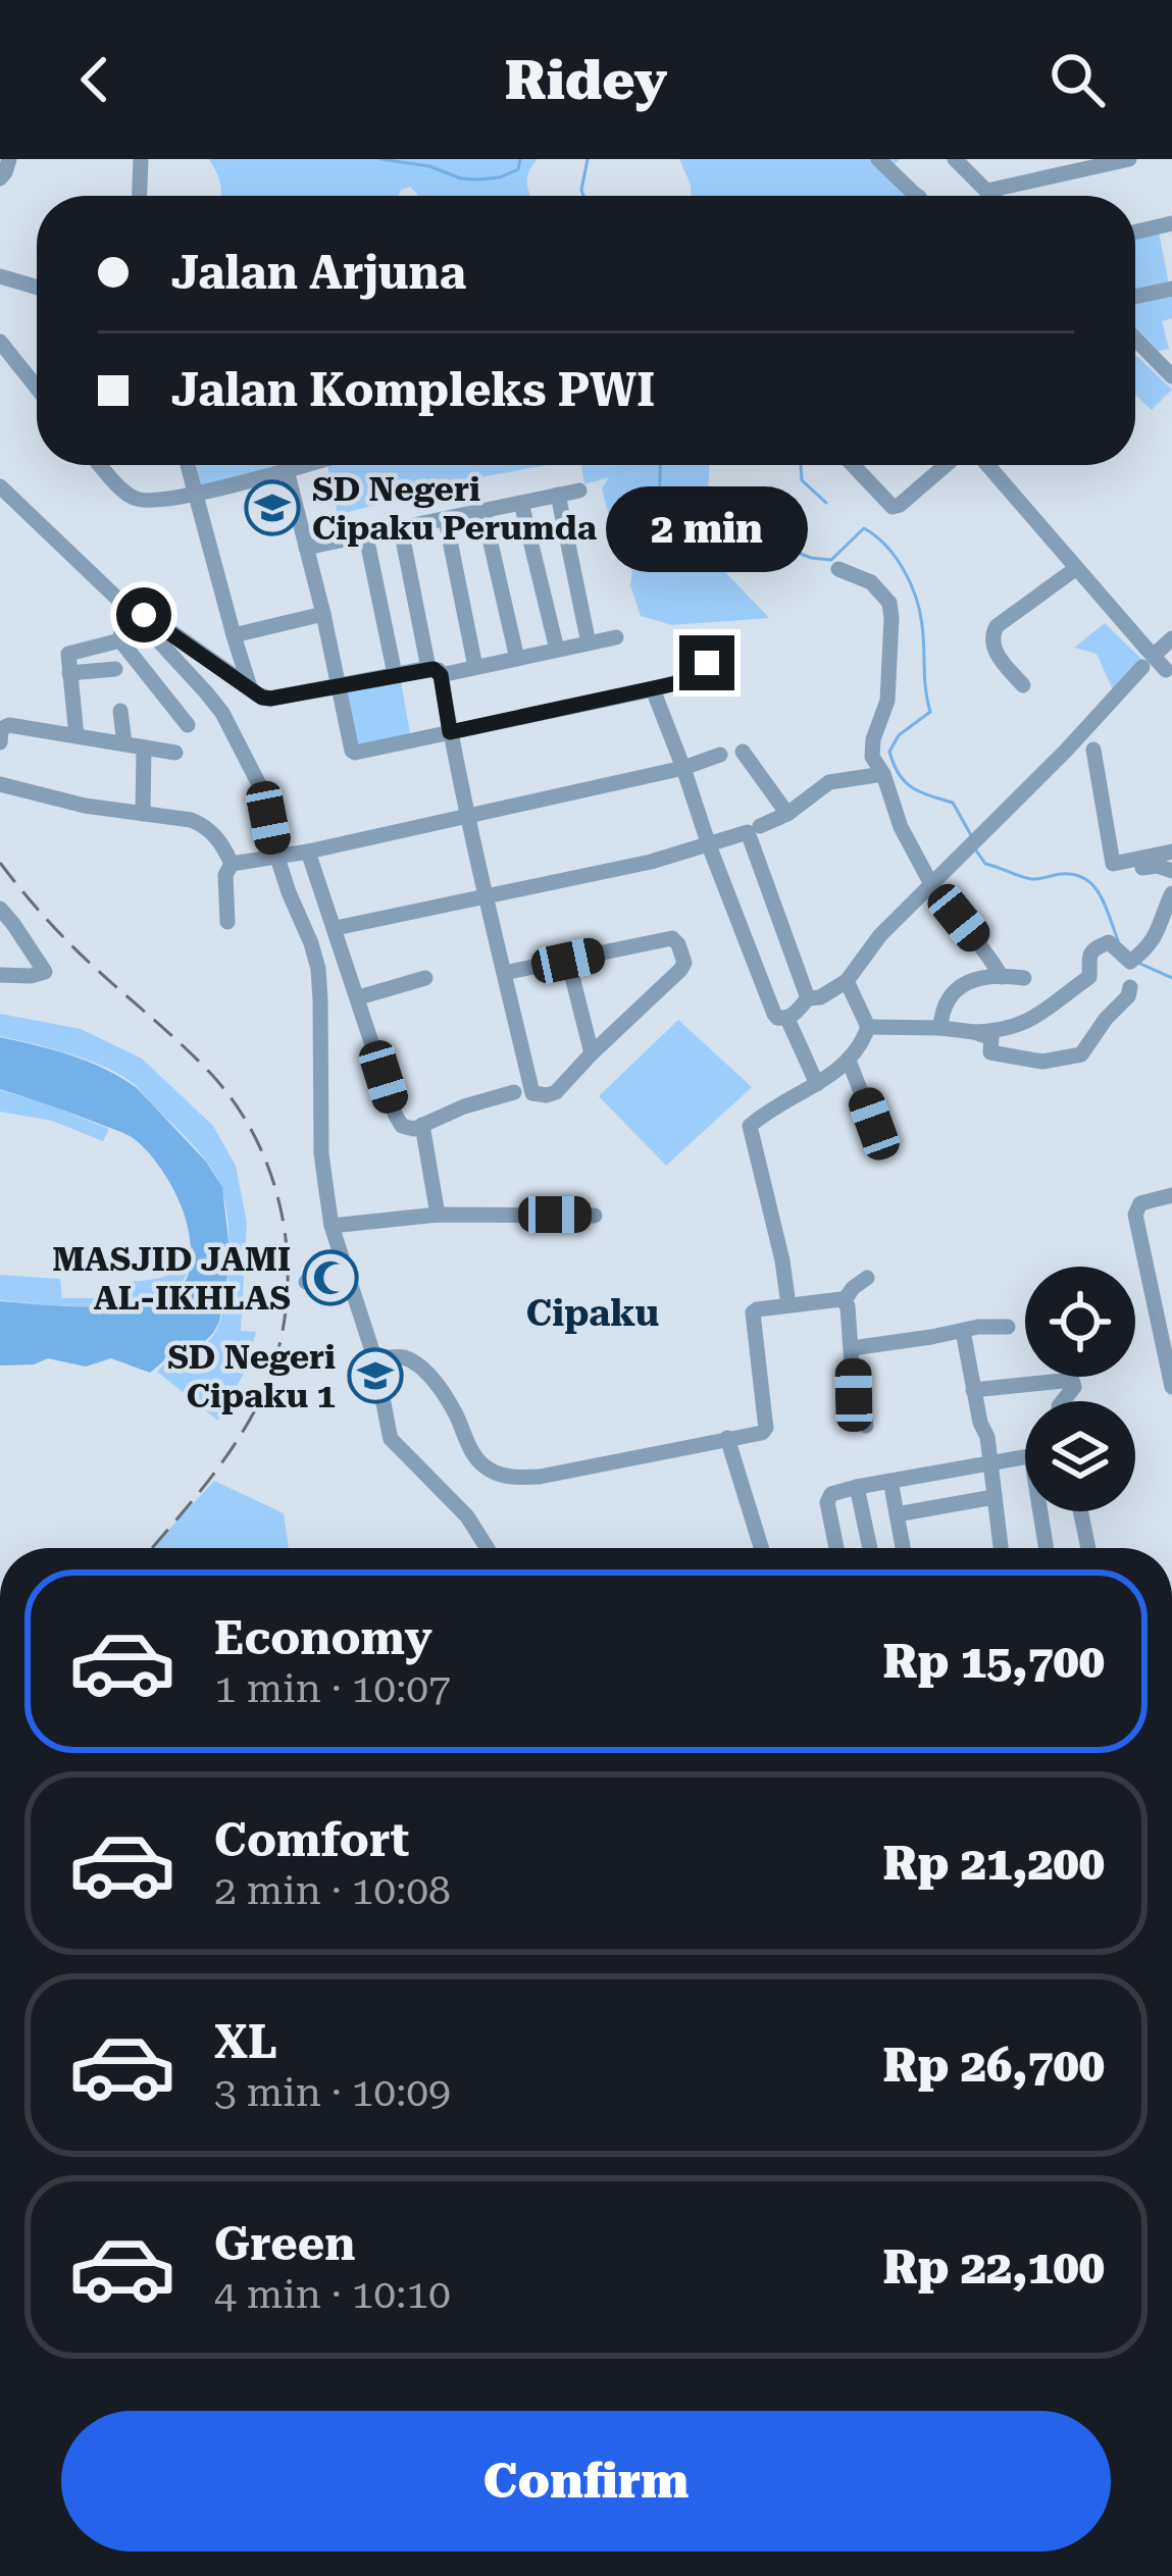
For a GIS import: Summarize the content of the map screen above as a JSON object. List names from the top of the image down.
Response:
{
  "districts": ["Cipaku"],
  "places": {
    "school or university": ["SD Negeri Cipaku Perumda", "SD Negeri Cipaku 1"],
    "mosque": ["MASJID JAMI AL-IKHLAS"]
  },
  "page": {
    "header": "Ridey",
    "banner": ["Jalan Arjuna", "Jalan Kompleks PWI"],
    "bubble": "2 min",
    "list": [
      {
        "name": "Economy",
        "note": "1 min · 10:07",
        "value": "Rp 15,700"
      },
      {
        "name": "Comfort",
        "note": "2 min · 10:08",
        "value": "Rp 21,200"
      },
      {
        "name": "XL",
        "note": "3 min · 10:09",
        "value": "Rp 26,700"
      },
      {
        "name": "Green",
        "note": "4 min · 10:10",
        "value": "Rp 22,100"
      }
    ],
    "buttons": "Confirm"
  }
}
